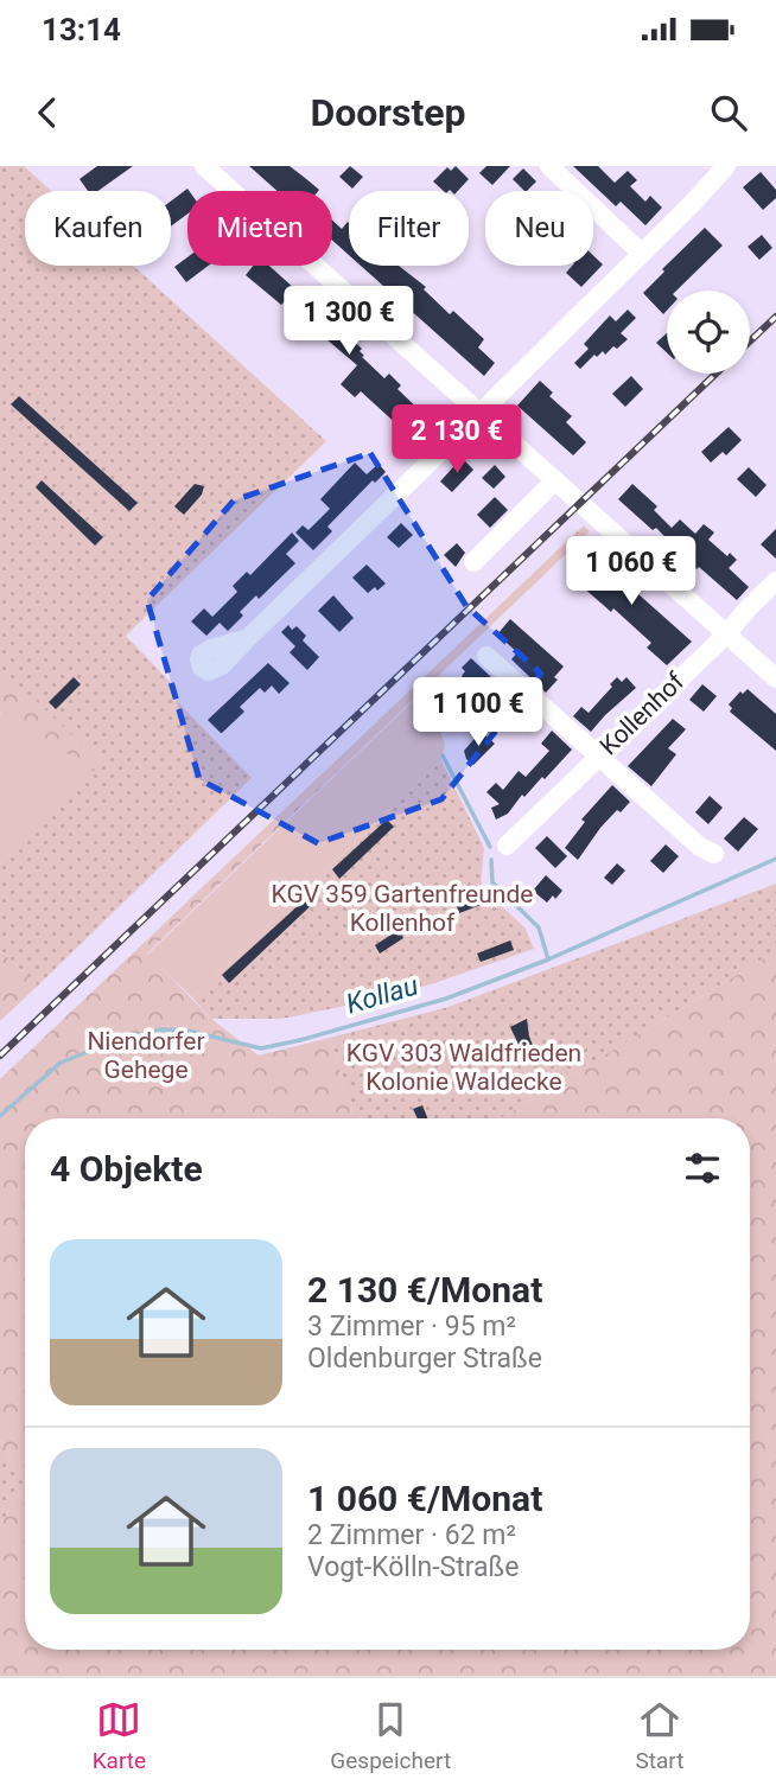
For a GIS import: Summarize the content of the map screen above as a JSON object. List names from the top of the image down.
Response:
{
  "streets": {
    "street": ["Kollenhof"]
  },
  "water": ["Kollau"],
  "parks": ["KGV 359 Gartenfreunde Kollenhof", "Niendorfer Gehege", "KGV 303 Waldfrieden Kolonie Waldecke"],
  "page": {
    "status": "13:14",
    "header": "Doorstep",
    "chip": [
      "Kaufen",
      "Mieten",
      "Filter",
      "Neu"
    ],
    "price": [
      "1 300 €",
      "2 130 €",
      "1 060 €",
      "1 100 €"
    ],
    "heading": "4 Objekte",
    "list": [
      {
        "name": "2 130 €/Monat",
        "note": "3 Zimmer · 95 m² · Oldenburger Straße"
      },
      {
        "name": "1 060 €/Monat",
        "note": "2 Zimmer · 62 m² · Vogt-Kölln-Straße"
      }
    ],
    "tabs": ["Karte", "Gespeichert", "Start"]
  }
}
